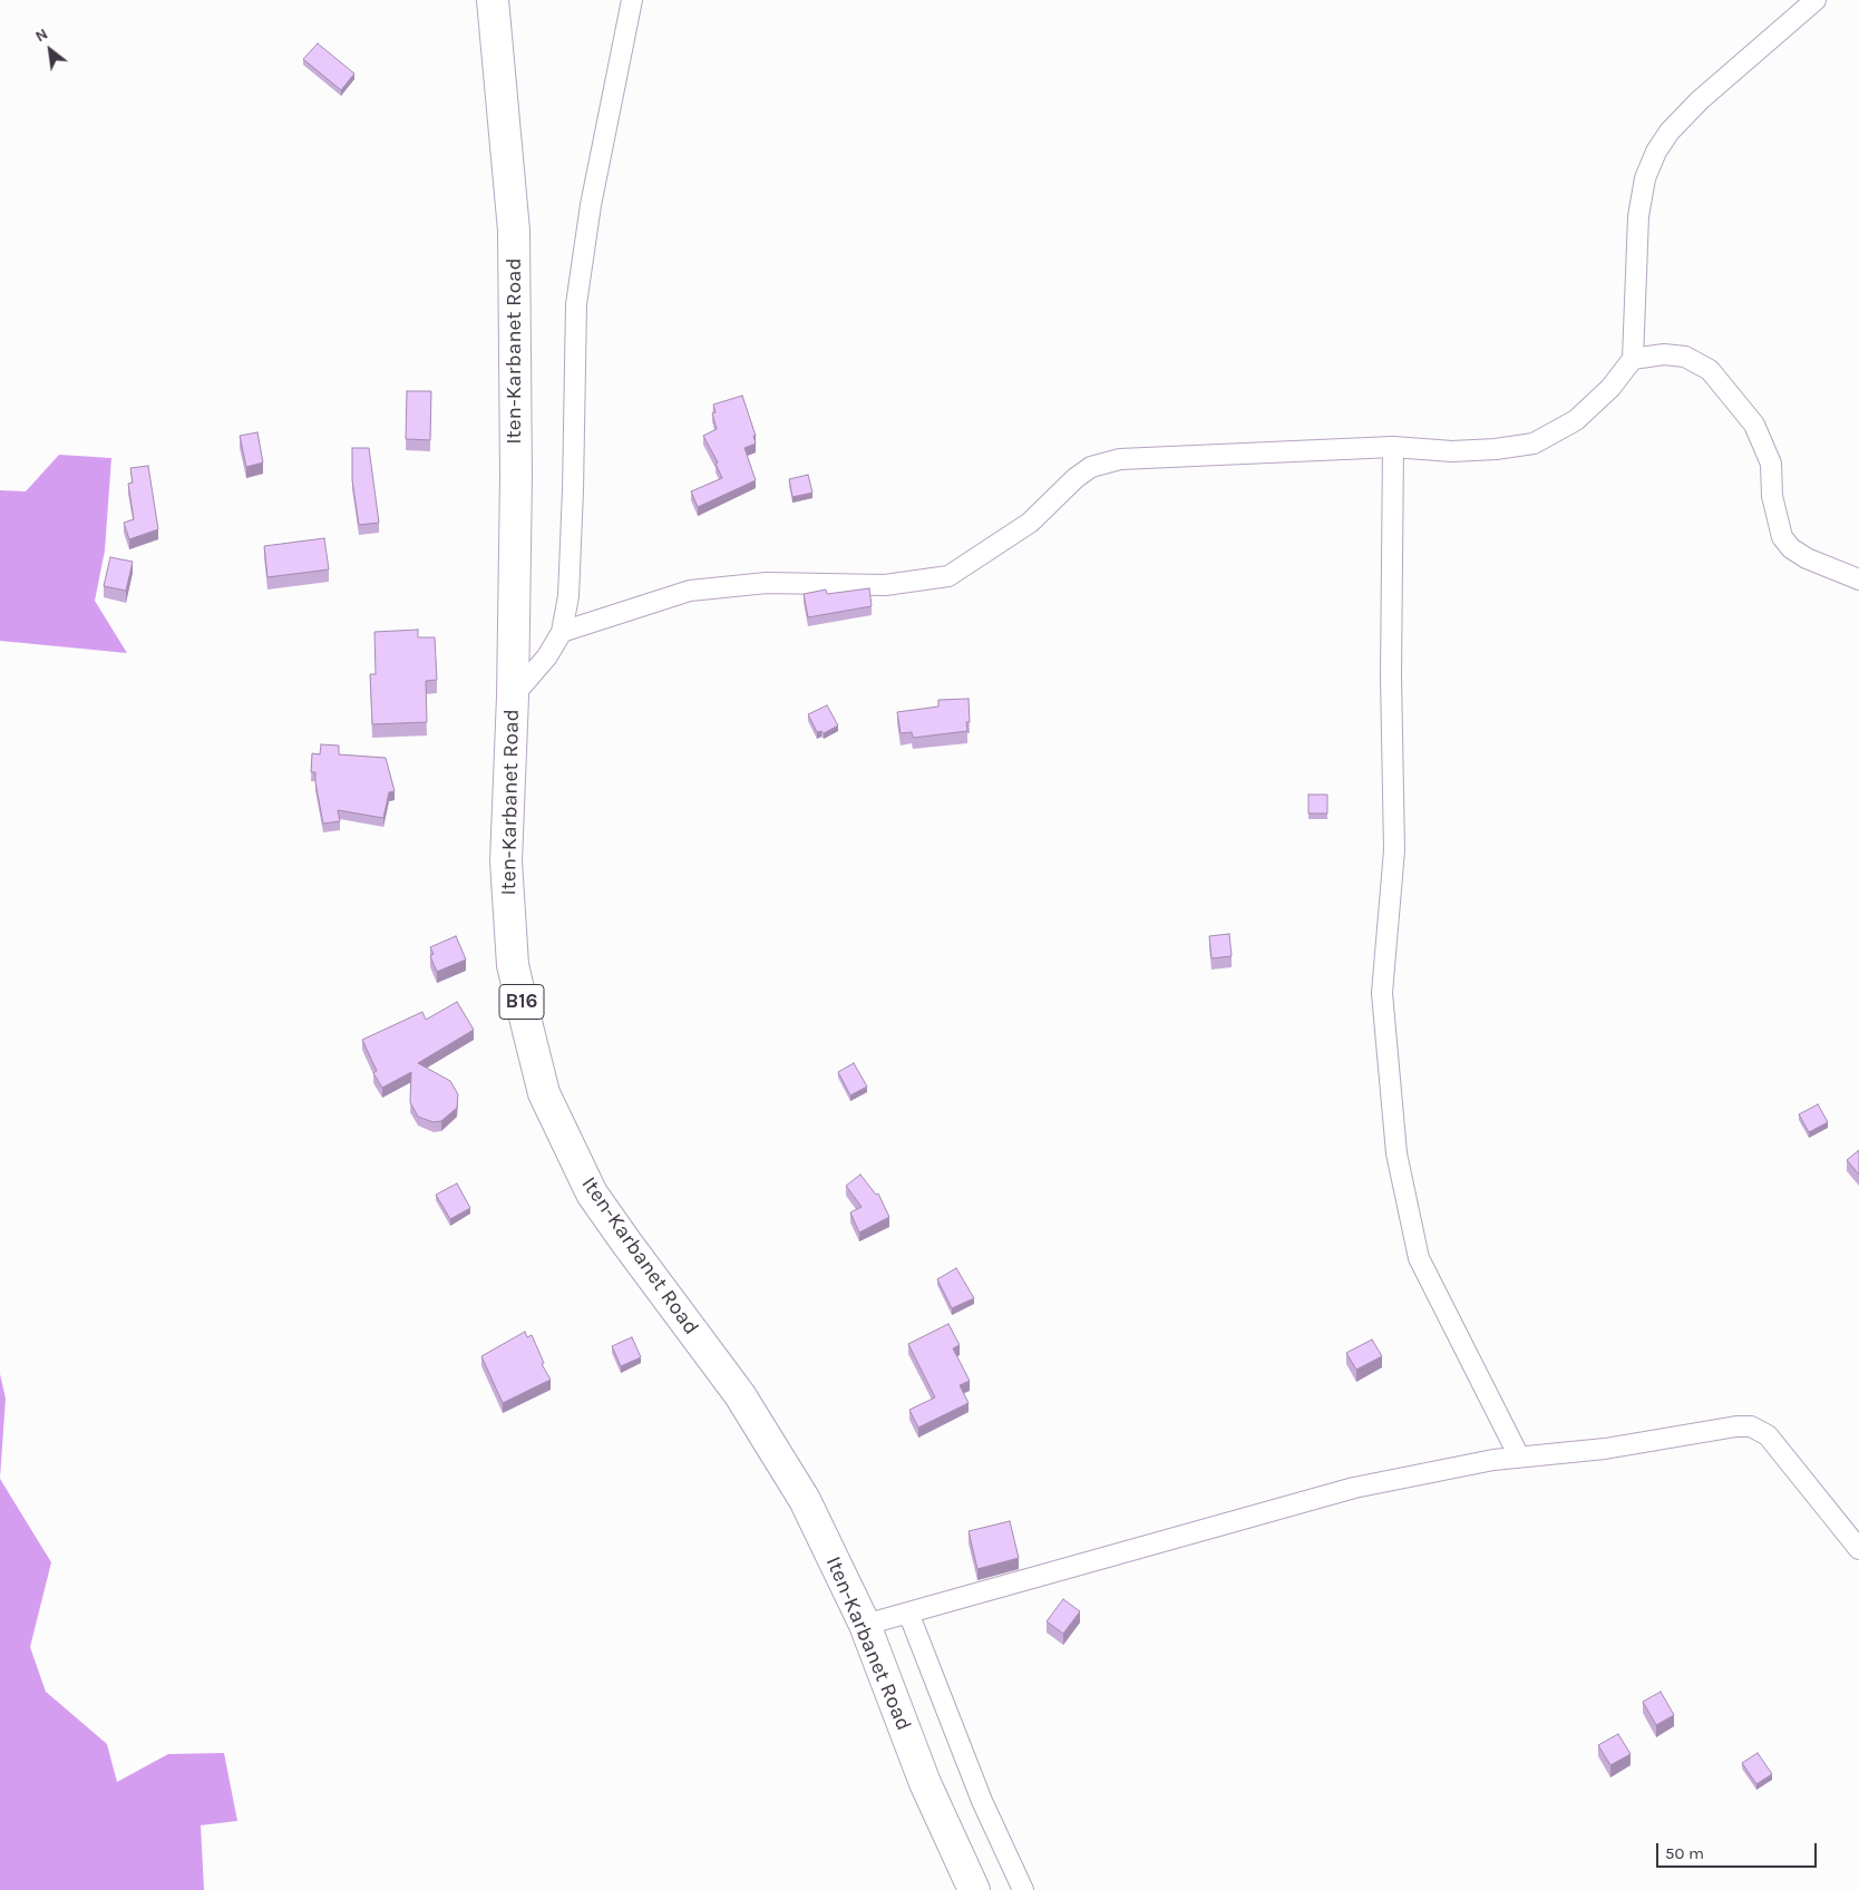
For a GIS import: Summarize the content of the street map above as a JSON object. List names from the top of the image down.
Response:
{
  "streets": {
    "main road": ["Iten-Karbanet Road", "B16"]
  },
  "scale_bar": "50 m",
  "north": "top left"
}
